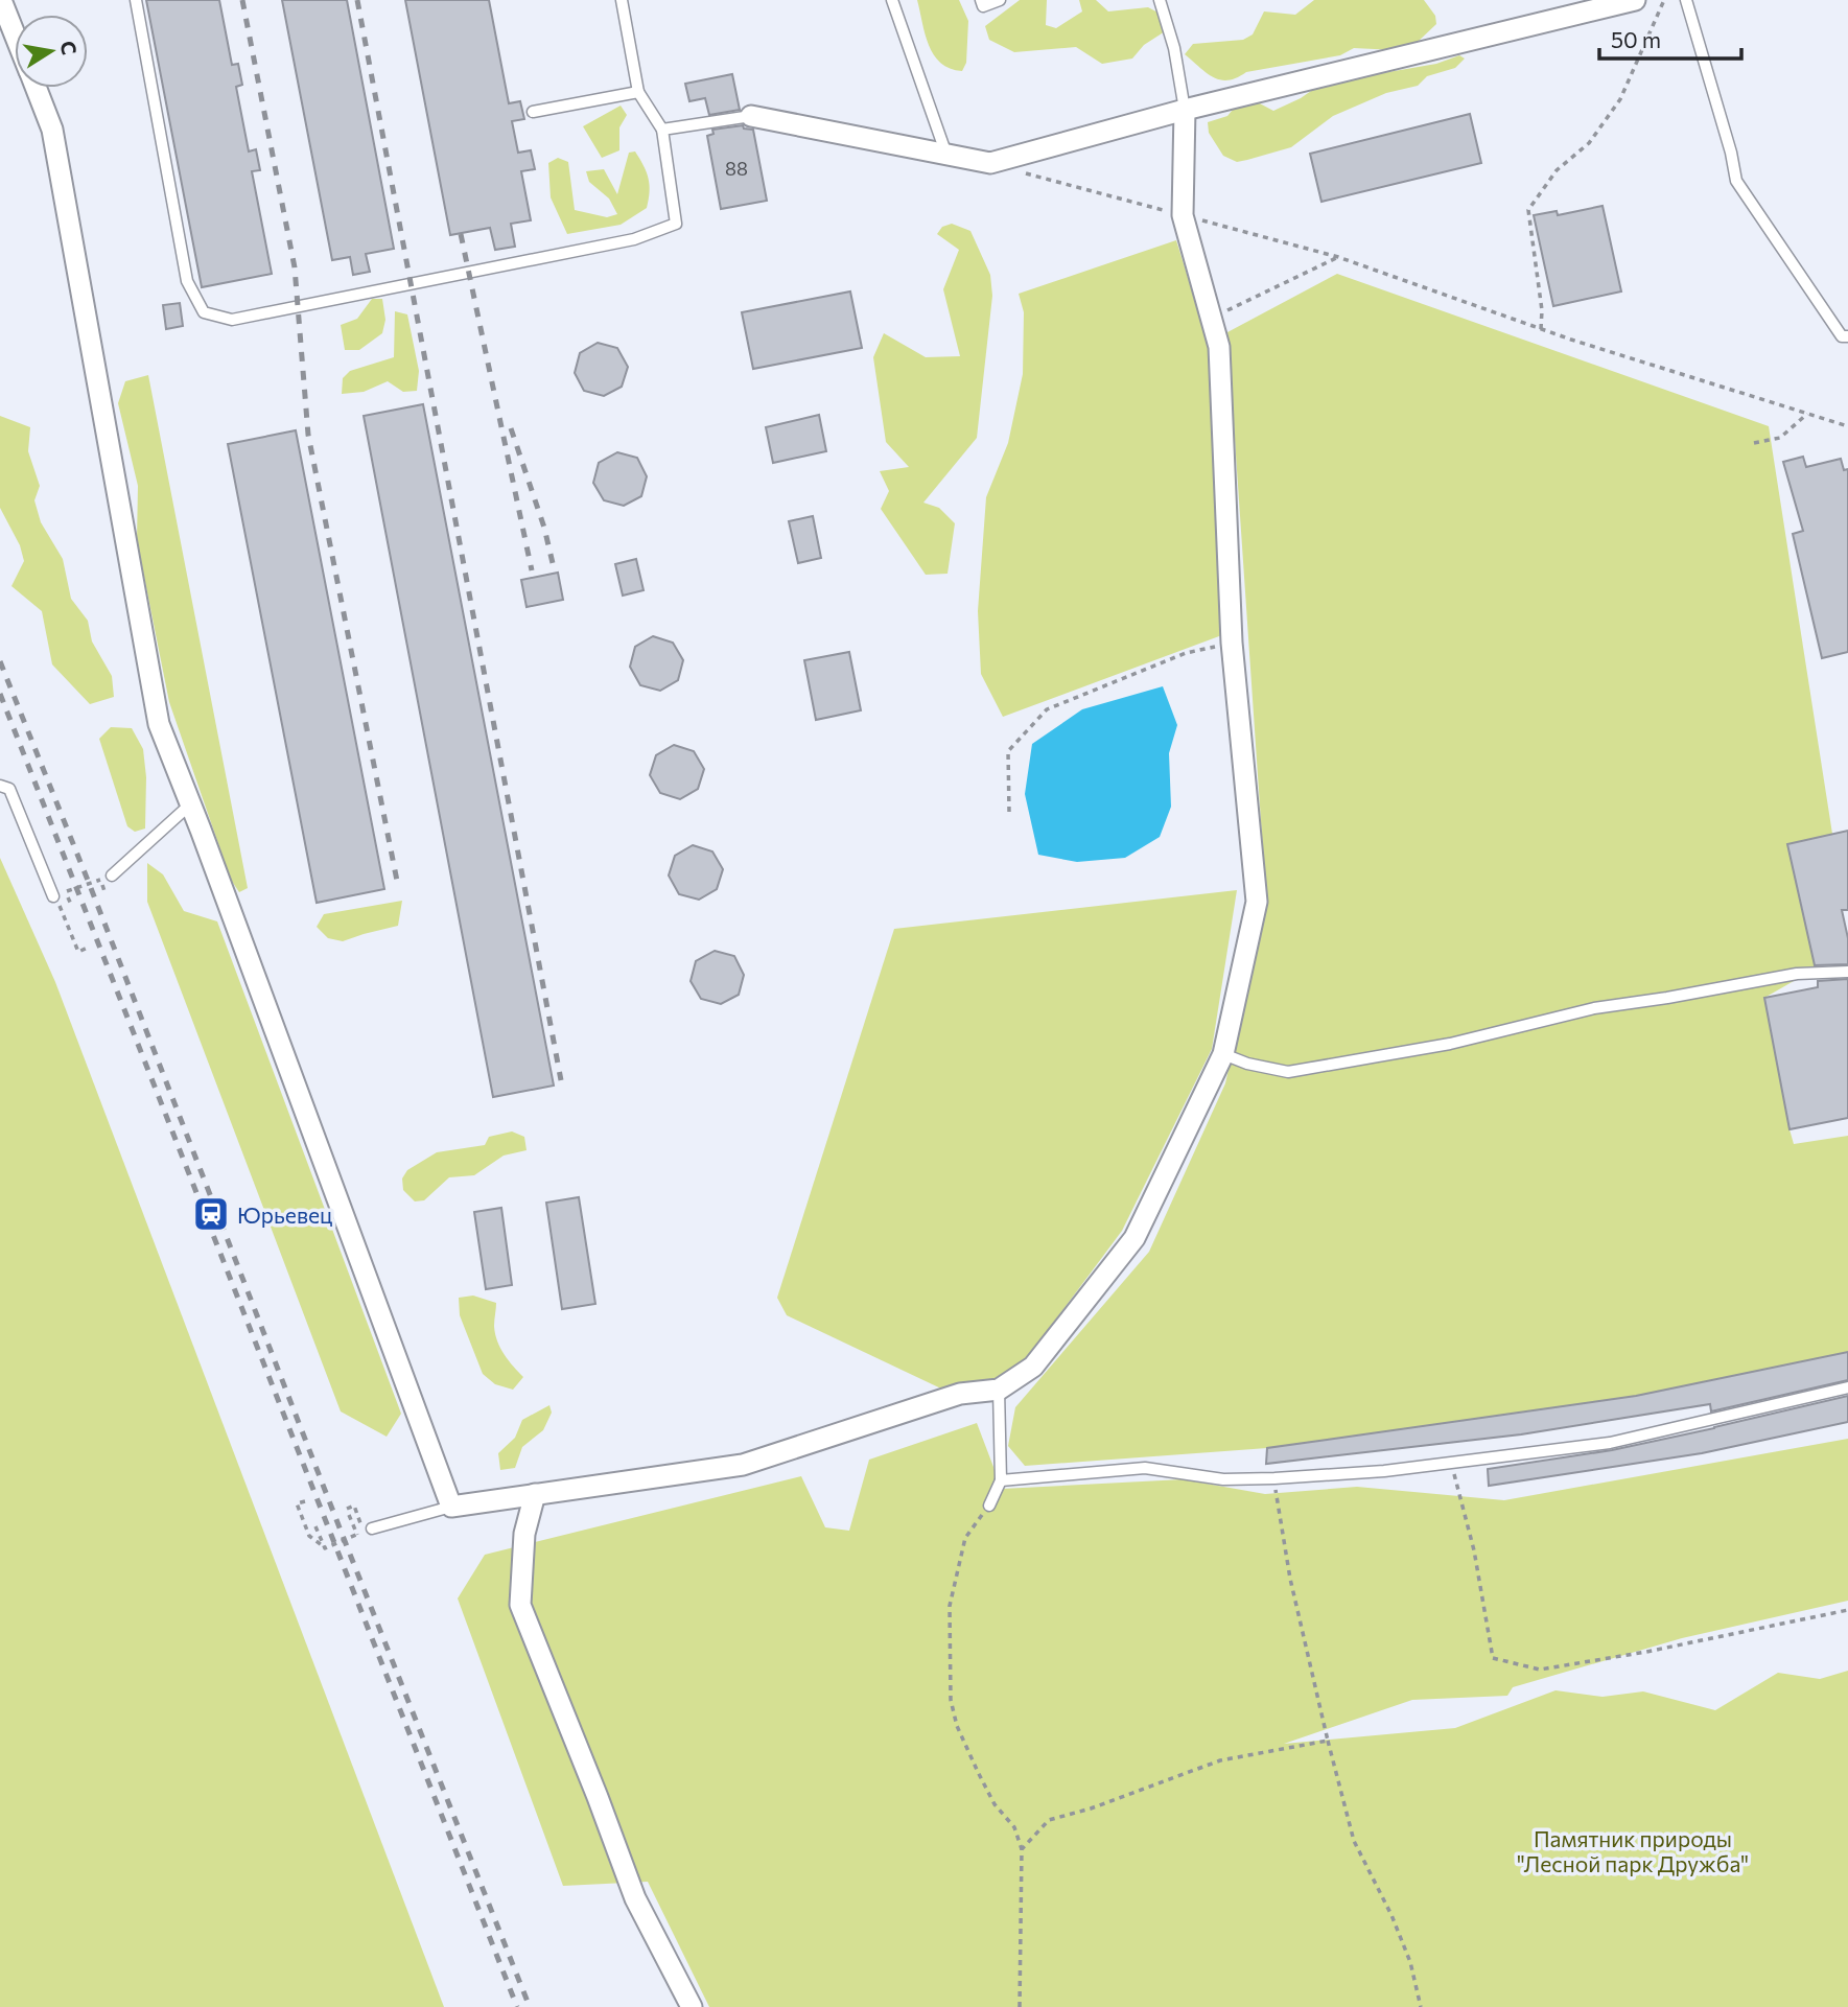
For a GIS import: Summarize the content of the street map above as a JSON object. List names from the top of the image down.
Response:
{
  "parks": ["Памятник природы \"Лесной парк Дружба\""],
  "places": {
    "station": ["Юрьевец"]
  },
  "house_numbers": ["88"],
  "scale_bar": "50 m",
  "north": "right"
}
